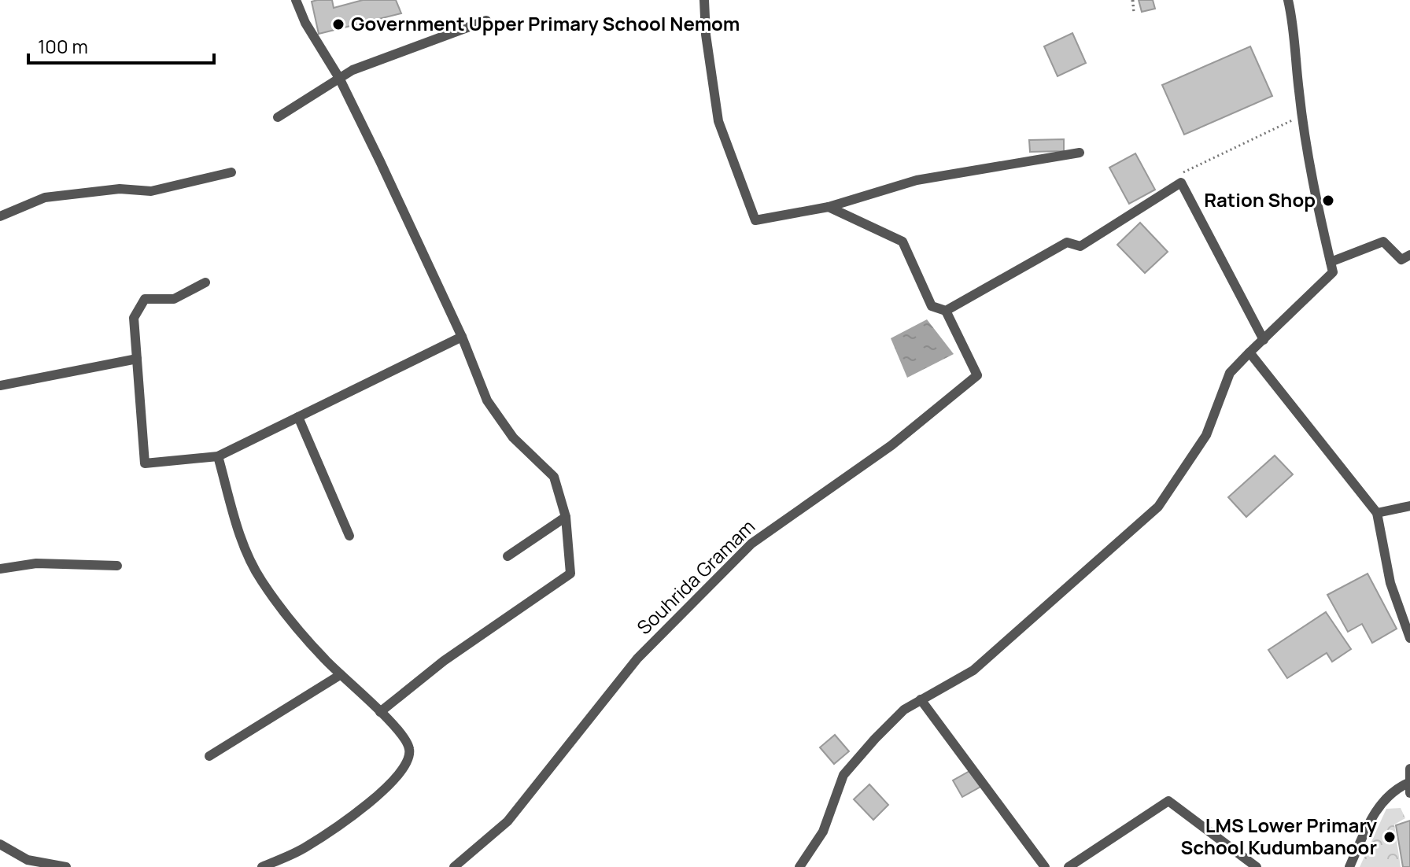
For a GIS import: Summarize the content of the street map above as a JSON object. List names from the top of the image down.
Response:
{
  "streets": {
    "street": ["Souhrida Gramam"]
  },
  "places": ["Government Upper Primary School Nemom", "Ration Shop", "LMS Lower Primary School Kudumbanoor"],
  "scale_bar": "100 m"
}
